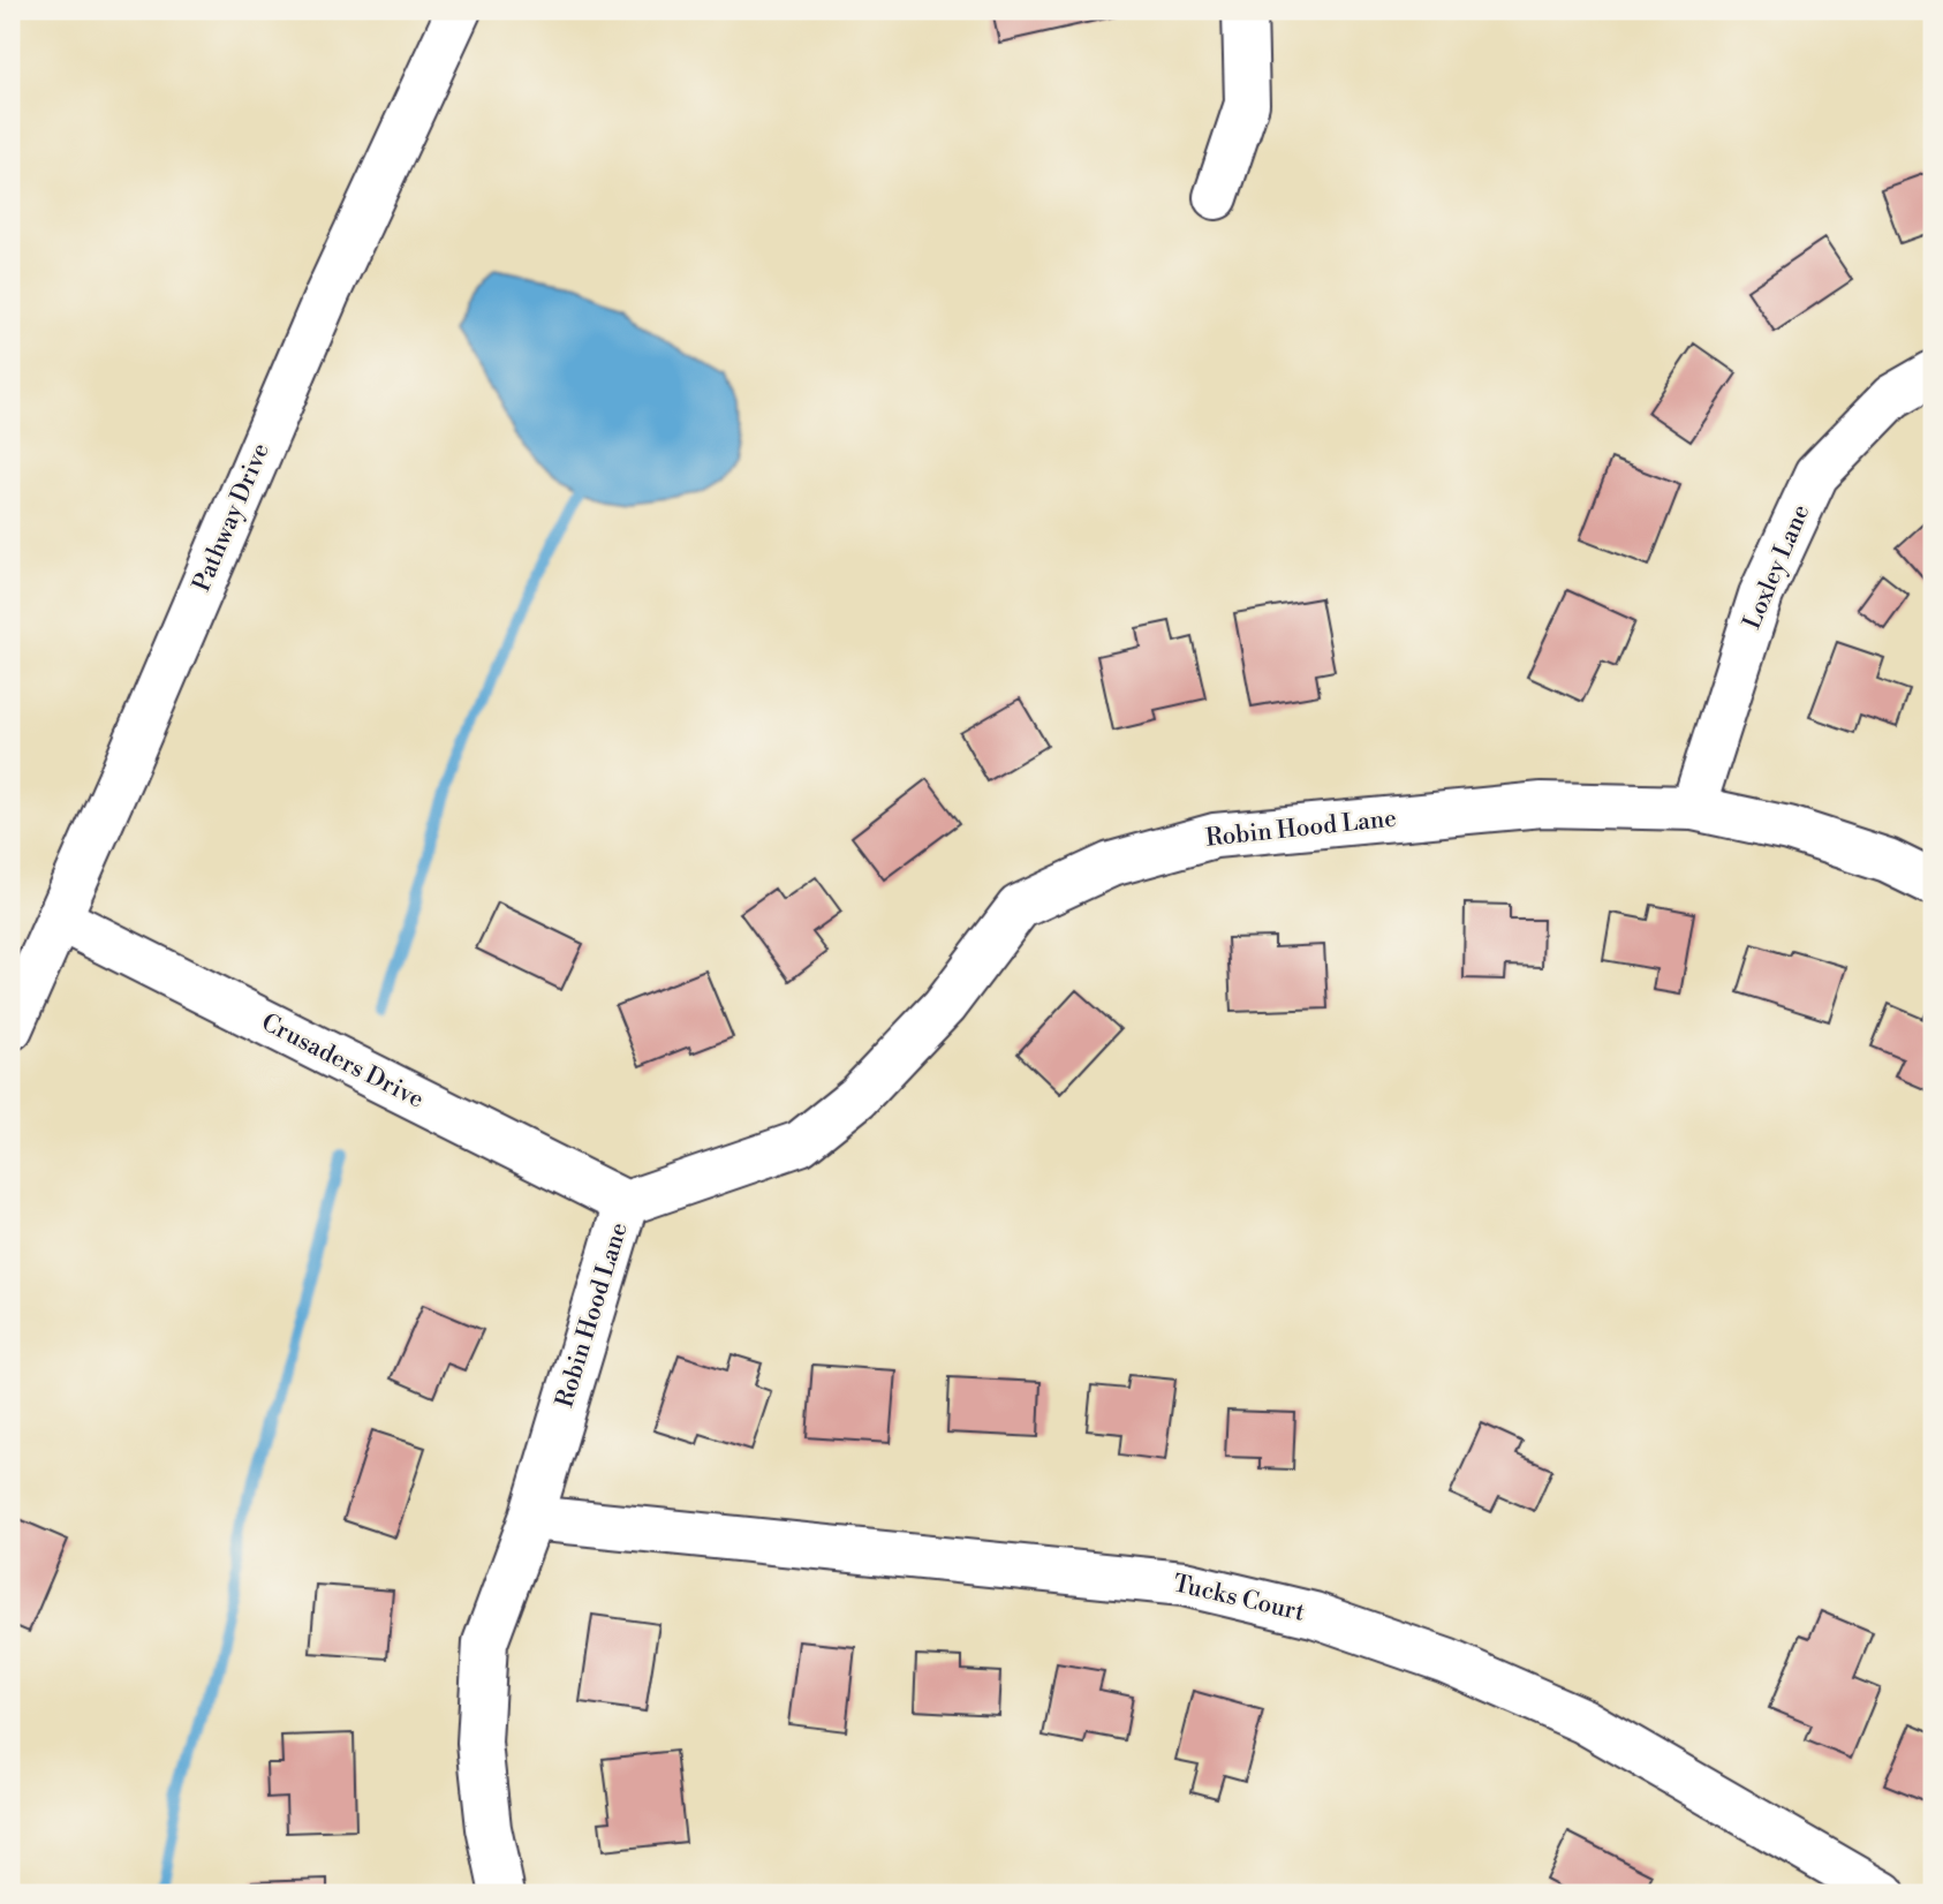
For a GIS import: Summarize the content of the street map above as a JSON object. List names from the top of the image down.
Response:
{
  "streets": {
    "street": [
      "Pathway Drive",
      "Loxley Lane",
      "Robin Hood Lane",
      "Crusaders Drive",
      "Tucks Court"
    ]
  },
  "crossings": [
    ["Pathway Drive", "Crusaders Drive"],
    ["Loxley Lane", "Robin Hood Lane"],
    ["Robin Hood Lane", "Crusaders Drive"],
    ["Robin Hood Lane", "Tucks Court"]
  ]
}
